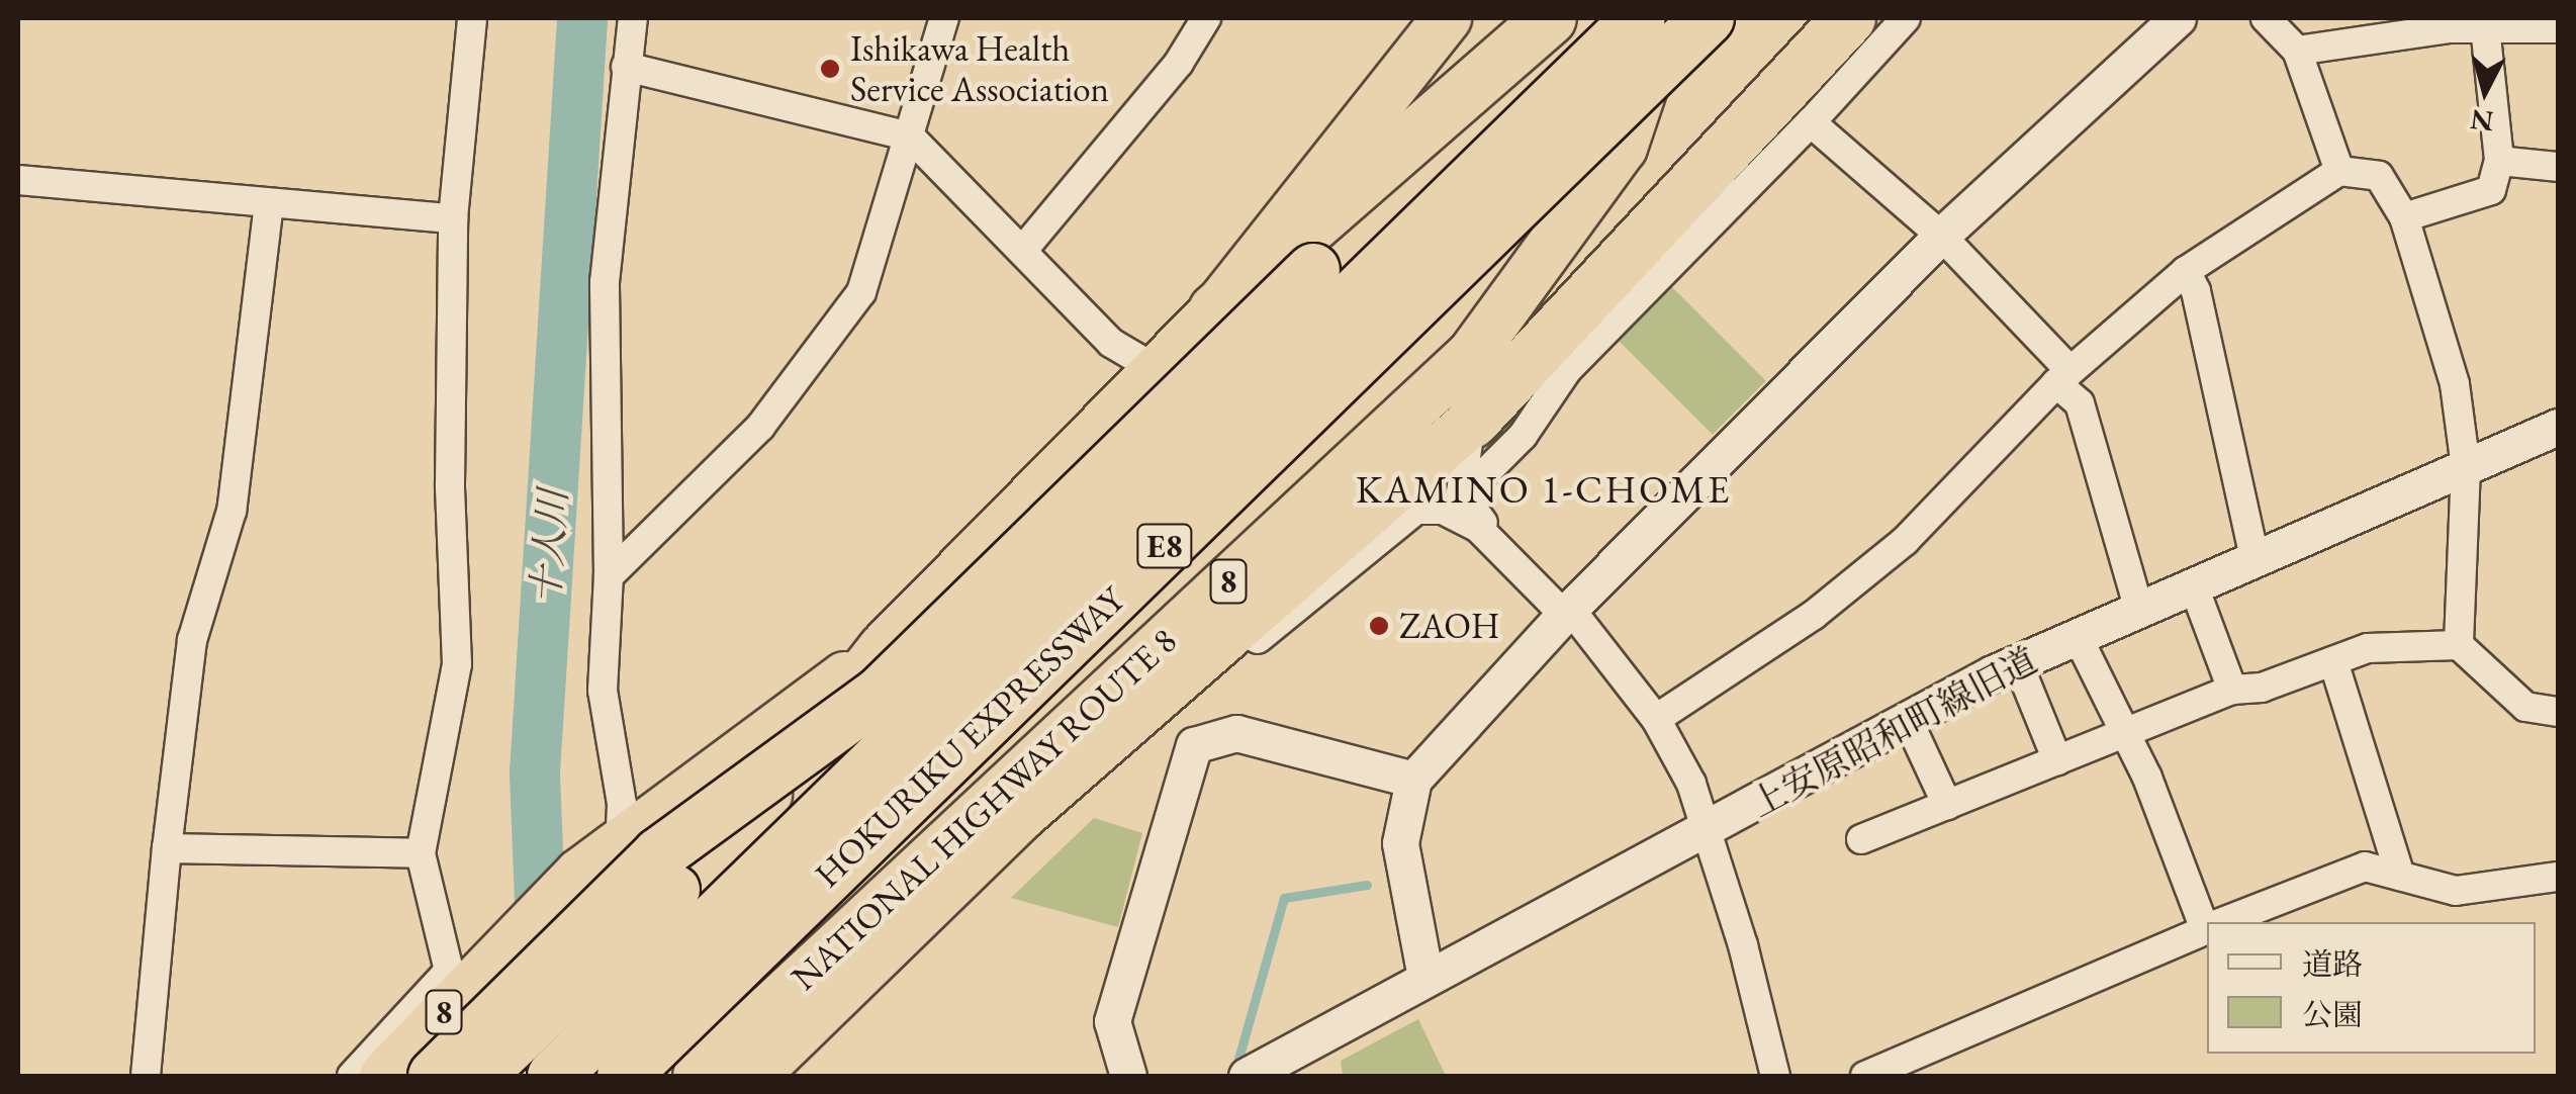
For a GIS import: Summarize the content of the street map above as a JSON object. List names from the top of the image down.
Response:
{
  "streets": {
    "highway": [
      "E8",
      "8",
      "HOKURIKU EXPRESSWAY",
      "NATIONAL HIGHWAY ROUTE 8"
    ],
    "street": ["上安原昭和町線旧道"]
  },
  "districts": ["KAMINO 1-CHOME"],
  "water": ["十人川"],
  "places": ["Ishikawa Health Service Association", "ZAOH"],
  "legend": ["道路", "公園"],
  "north": "bottom"
}
